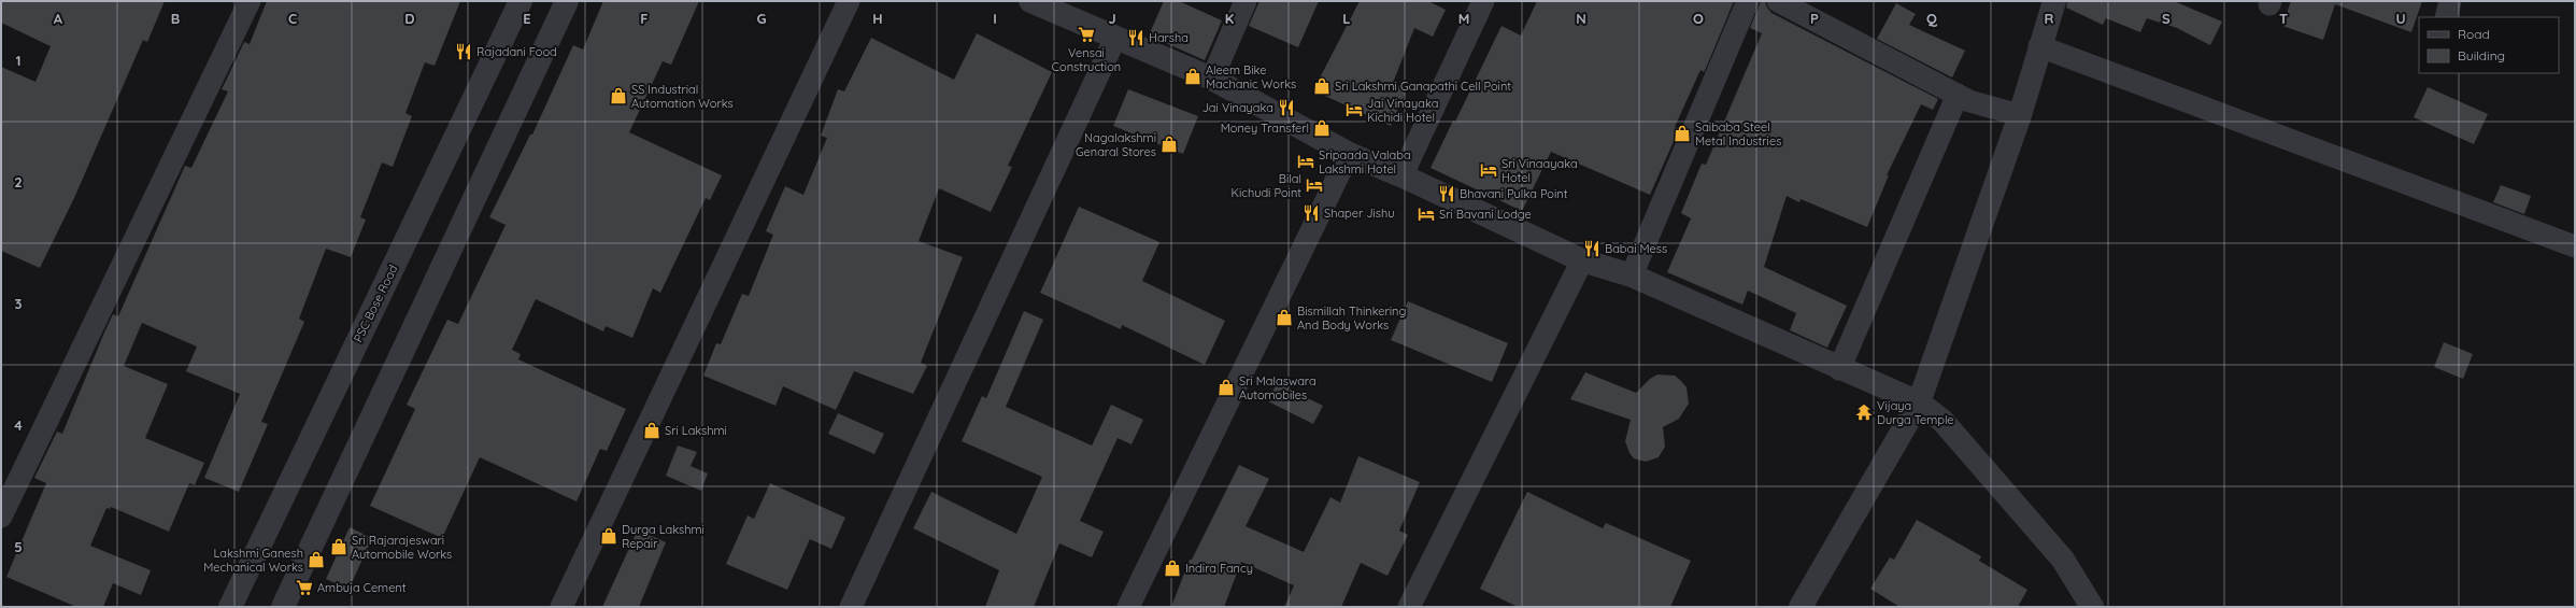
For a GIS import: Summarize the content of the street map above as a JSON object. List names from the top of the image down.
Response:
{
  "streets": {
    "street": ["PSC Bose Road"]
  },
  "places": {
    "supermarket": ["Vensai Construction", "Ambuja Cement"],
    "restaurant": [
      "Harsha",
      "Rajadani Food",
      "Jai Vinayaka",
      "Bhavani Pulka Point",
      "Shaper Jishu",
      "Babai Mess"
    ],
    "shop": [
      "Aleem Bike Machanic Works",
      "Sri Lakshmi Ganapathi Cell Point",
      "SS Industrial Automation Works",
      "Money Transferl",
      "Saibaba Steel Metal Industries",
      "Nagalakshmi Genaral Stores",
      "Bismillah Thinkering And Body Works",
      "Sri Malaswara Automobiles",
      "Sri Lakshmi",
      "Durga Lakshmi Repair",
      "Sri Rajarajeswari Automobile Works",
      "Lakshmi Ganesh Mechanical Works",
      "Indira Fancy"
    ],
    "hotel": [
      "Jai Vinayaka Kichidi Hotel",
      "Sripaada Valaba Lakshmi Hotel",
      "Sri Vinaayaka Hotel",
      "Bilal Kichudi Point",
      "Sri Bavani Lodge"
    ],
    "temple": ["Vijaya Durga Temple"]
  },
  "legend": ["Road", "Building"],
  "grid": {
    "columns": [
      "A",
      "B",
      "C",
      "D",
      "E",
      "F",
      "G",
      "H",
      "I",
      "J",
      "K",
      "L",
      "M",
      "N",
      "O",
      "P",
      "Q",
      "R",
      "S",
      "T",
      "U"
    ],
    "rows": [
      "1",
      "2",
      "3",
      "4",
      "5"
    ]
  }
}
